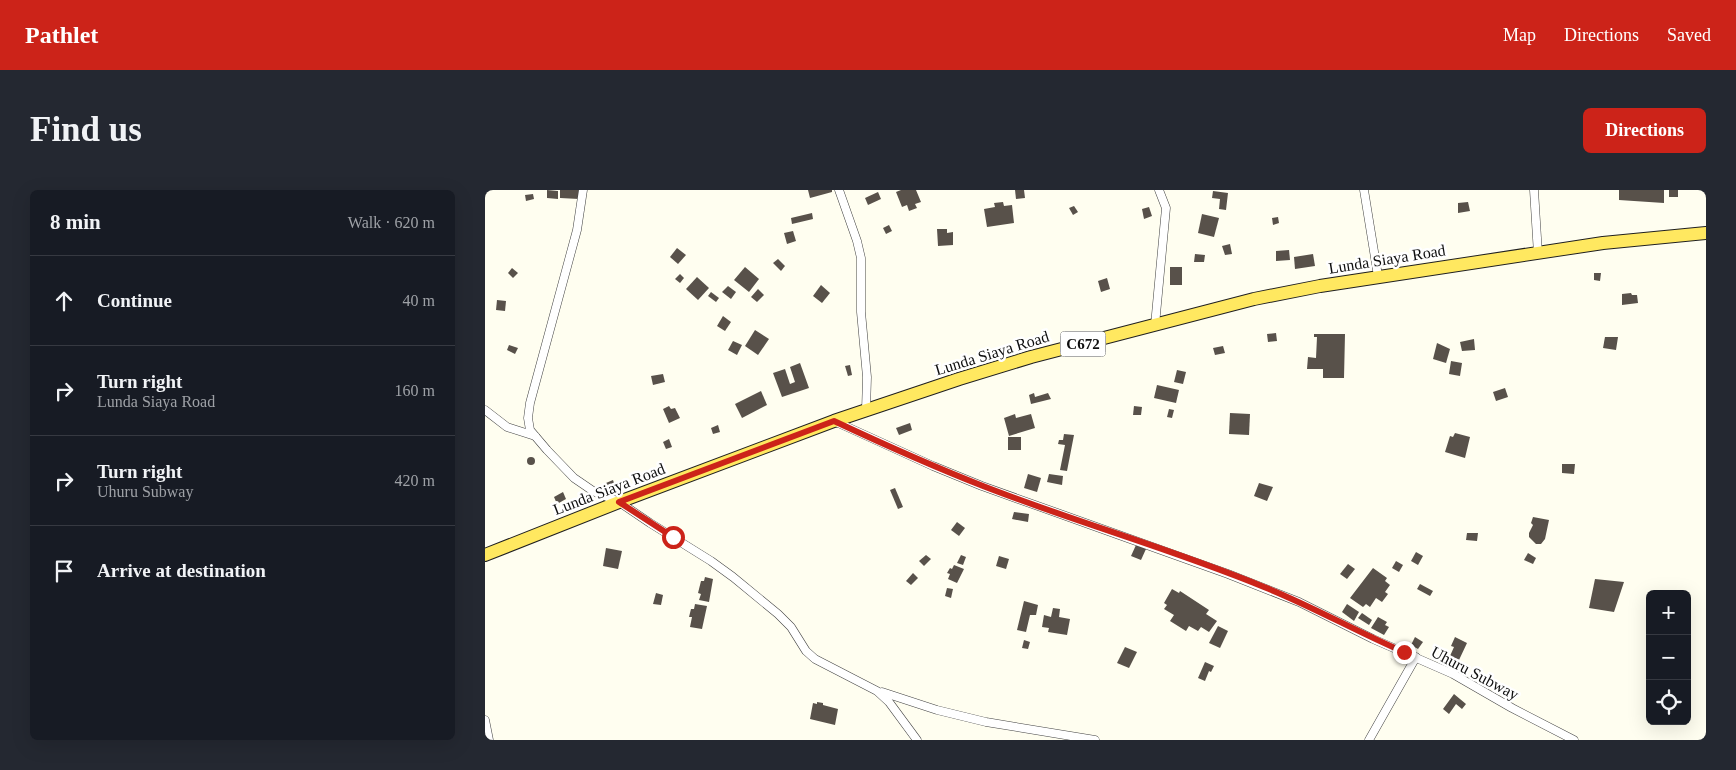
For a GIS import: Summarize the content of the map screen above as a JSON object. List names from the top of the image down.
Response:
{
  "streets": {
    "main road": ["Lunda Siaya Road", "C672"],
    "street": ["Uhuru Subway"]
  },
  "crossings": [
    ["Lunda Siaya Road", "Uhuru Subway"]
  ],
  "page": {
    "header": "Pathlet",
    "nav": ["Map", "Directions", "Saved"],
    "buttons": "Directions",
    "title": "Find us",
    "heading": ["8 min", "Walk · 620 m"],
    "list": [
      ["Continue", "40 m"],
      ["Turn right", "Lunda Siaya Road", "160 m"],
      ["Turn right", "Uhuru Subway", "420 m"],
      "Arrive at destination"
    ],
    "map_buttons": ["+", "−"]
  }
}
